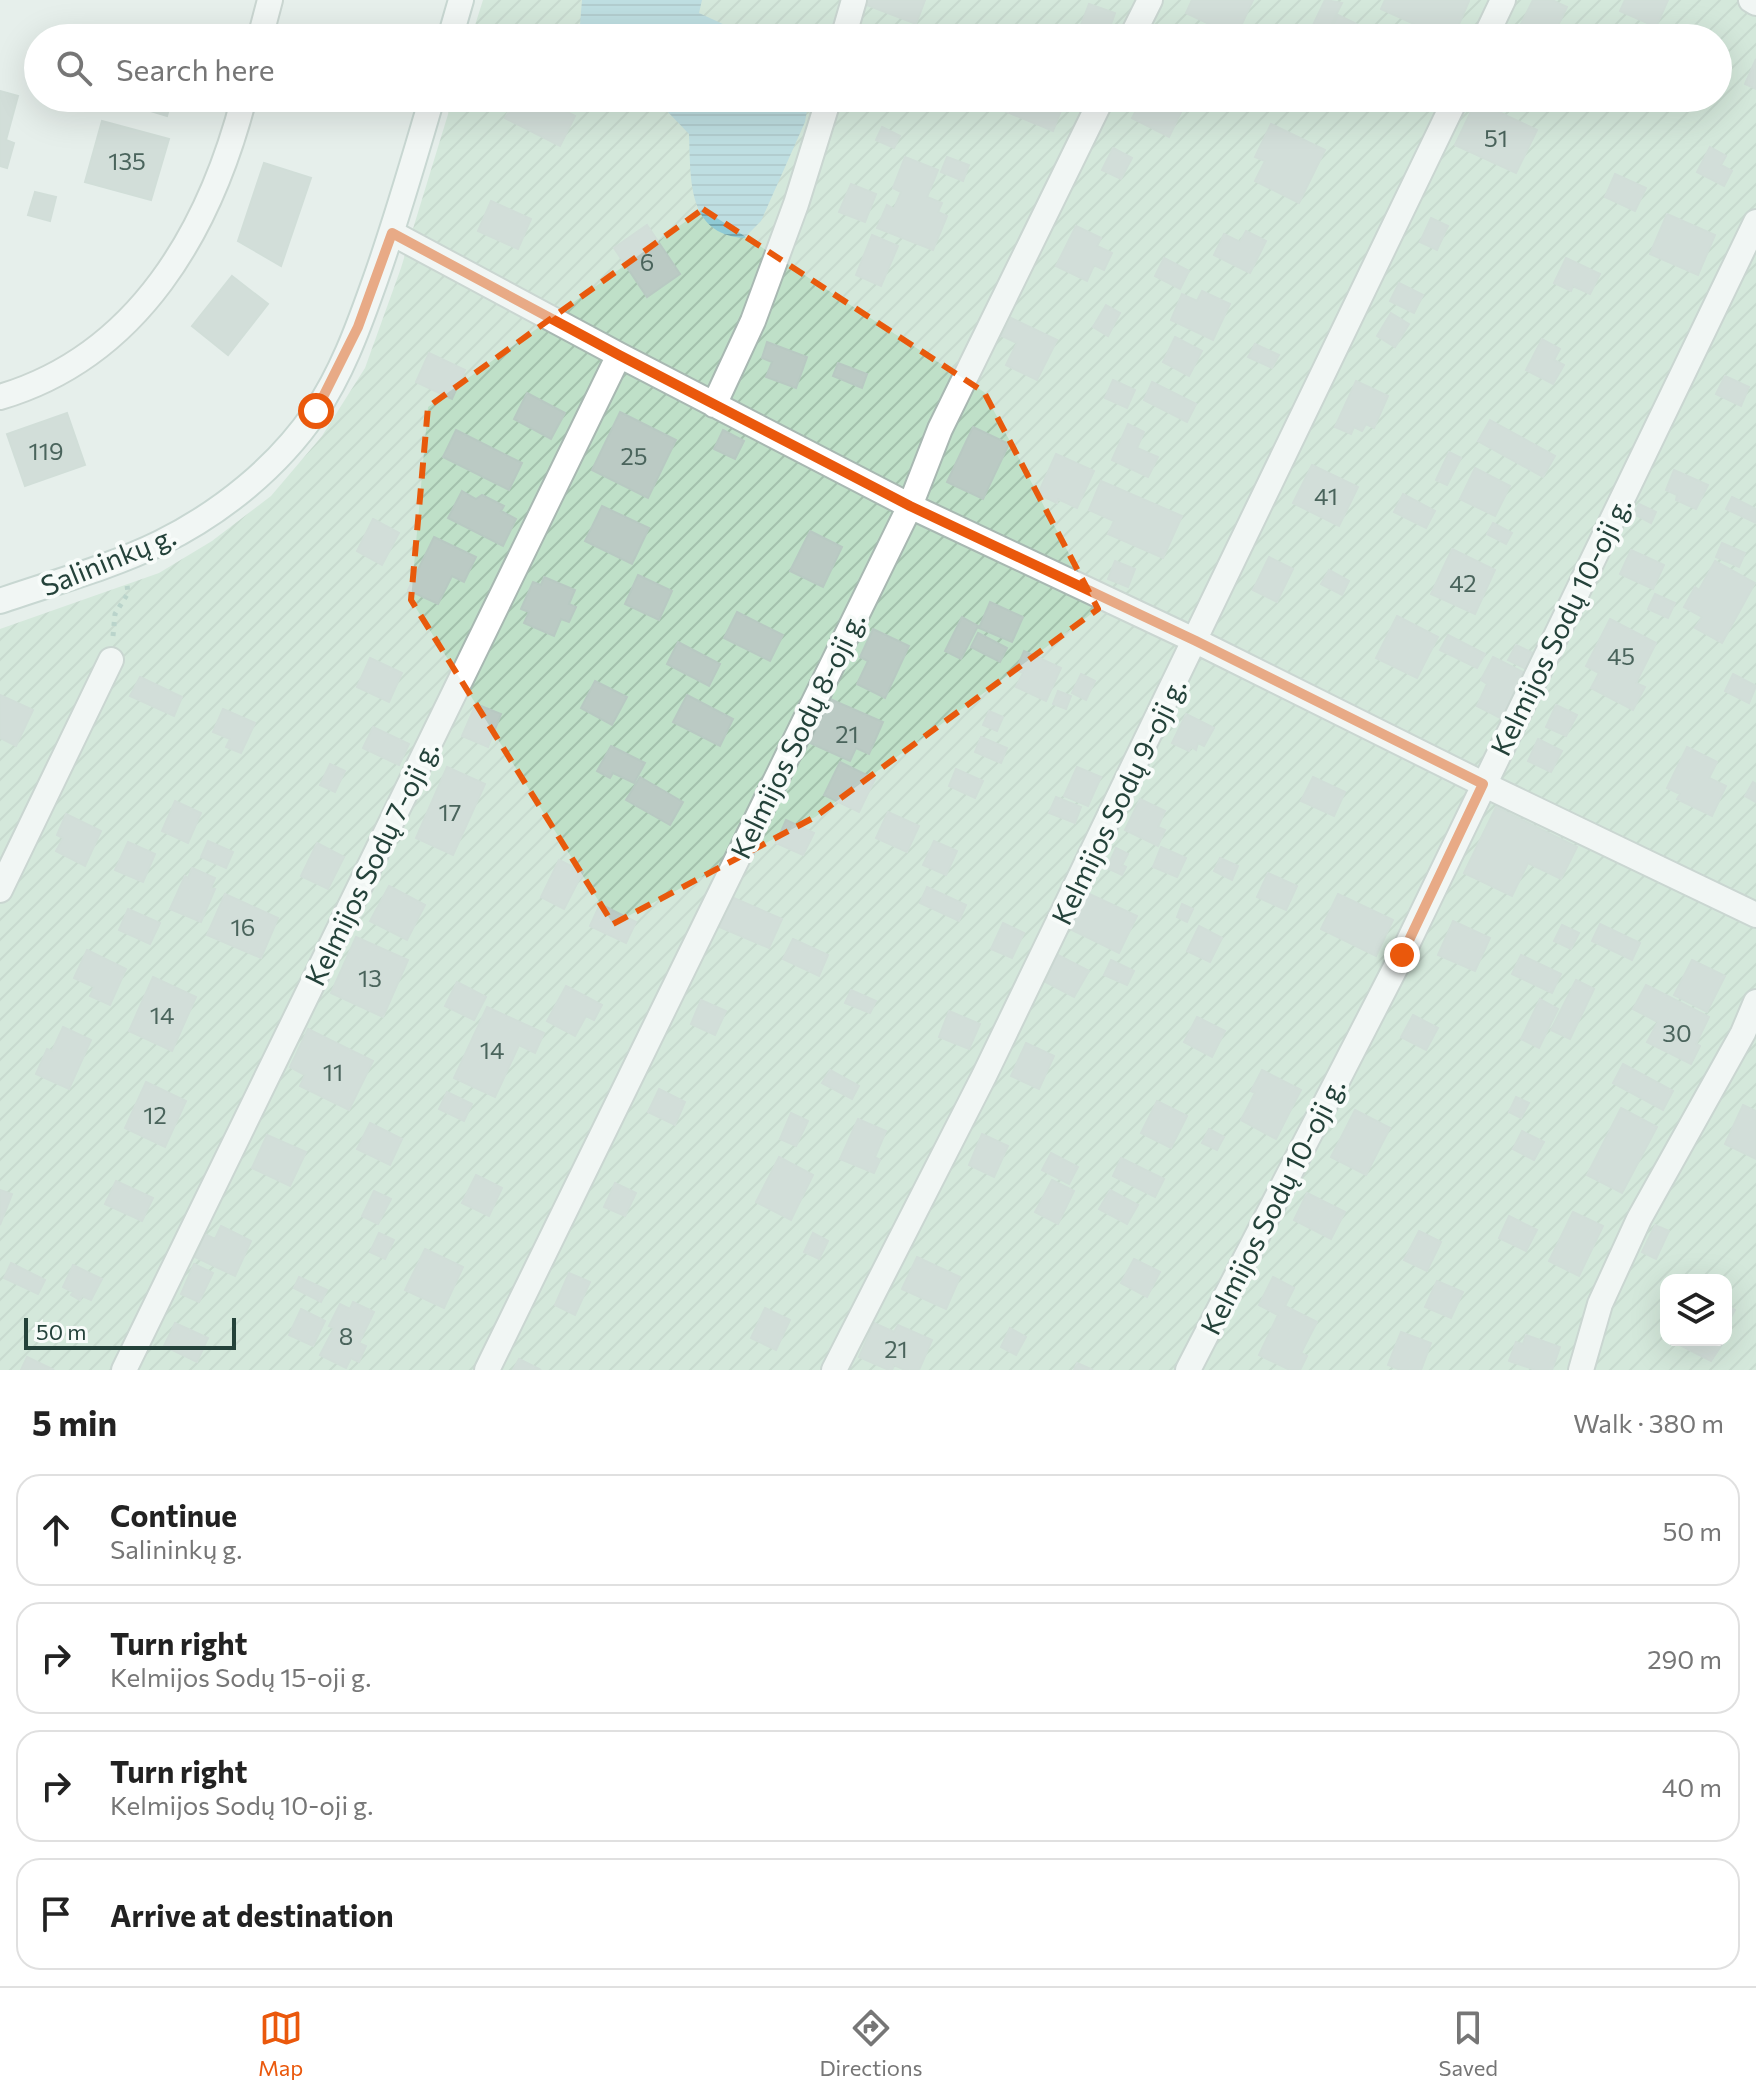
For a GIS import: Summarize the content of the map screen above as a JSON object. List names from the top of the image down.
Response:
{
  "streets": {
    "street": [
      "Salininkų g.",
      "Kelmijos Sodų 10-oji g.",
      "Kelmijos Sodų 8-oji g.",
      "Kelmijos Sodų 9-oji g.",
      "Kelmijos Sodų 7-oji g."
    ]
  },
  "house_numbers": [
    "51",
    "135",
    "6",
    "119",
    "25",
    "41",
    "42",
    "45",
    "21",
    "17",
    "16",
    "13",
    "14",
    "30",
    "14",
    "11",
    "12",
    "8",
    "21"
  ],
  "scale_bar": "50 m",
  "page": {
    "search": "Search here",
    "scale": "50 m",
    "heading": ["5 min", "Walk · 380 m"],
    "list": [
      ["Continue", "Salininkų g.", "50 m"],
      ["Turn right", "Kelmijos Sodų 15-oji g.", "290 m"],
      ["Turn right", "Kelmijos Sodų 10-oji g.", "40 m"],
      "Arrive at destination"
    ],
    "nav": ["Map", "Directions", "Saved"]
  }
}
